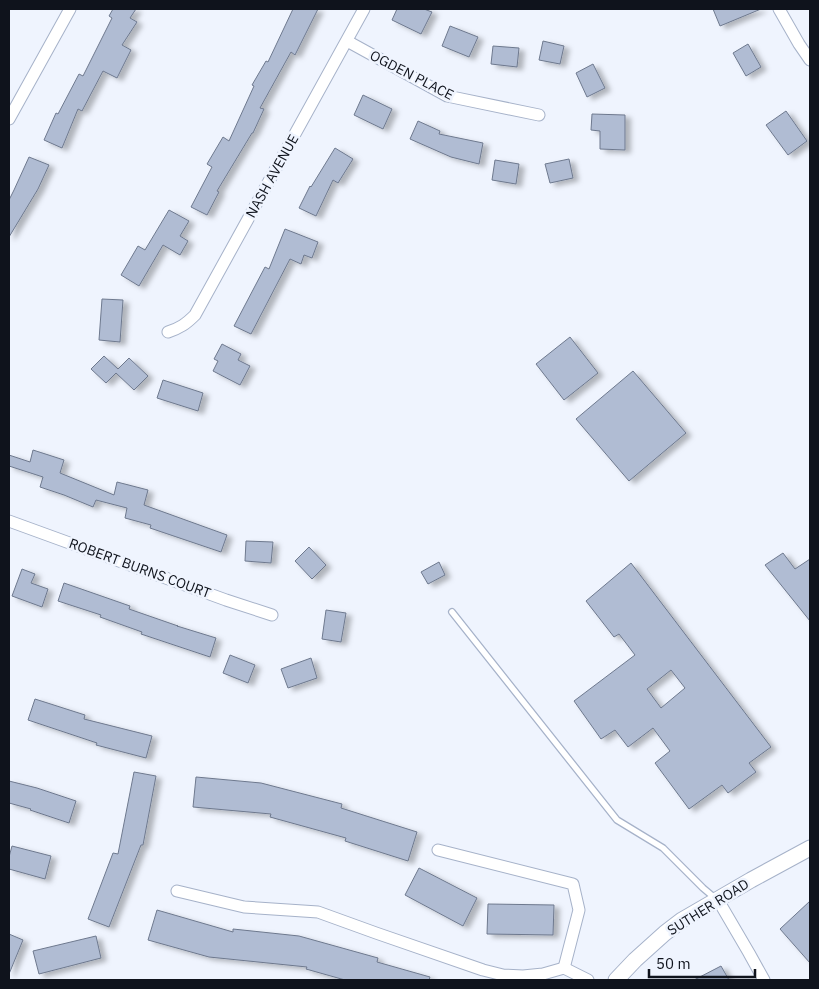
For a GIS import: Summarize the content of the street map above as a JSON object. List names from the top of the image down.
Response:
{
  "streets": {
    "street": [
      "OGDEN PLACE",
      "NASH AVENUE",
      "ROBERT BURNS COURT",
      "SUTHER ROAD"
    ]
  },
  "crossings": [
    ["OGDEN PLACE", "NASH AVENUE"]
  ],
  "scale_bar": "50 m"
}
